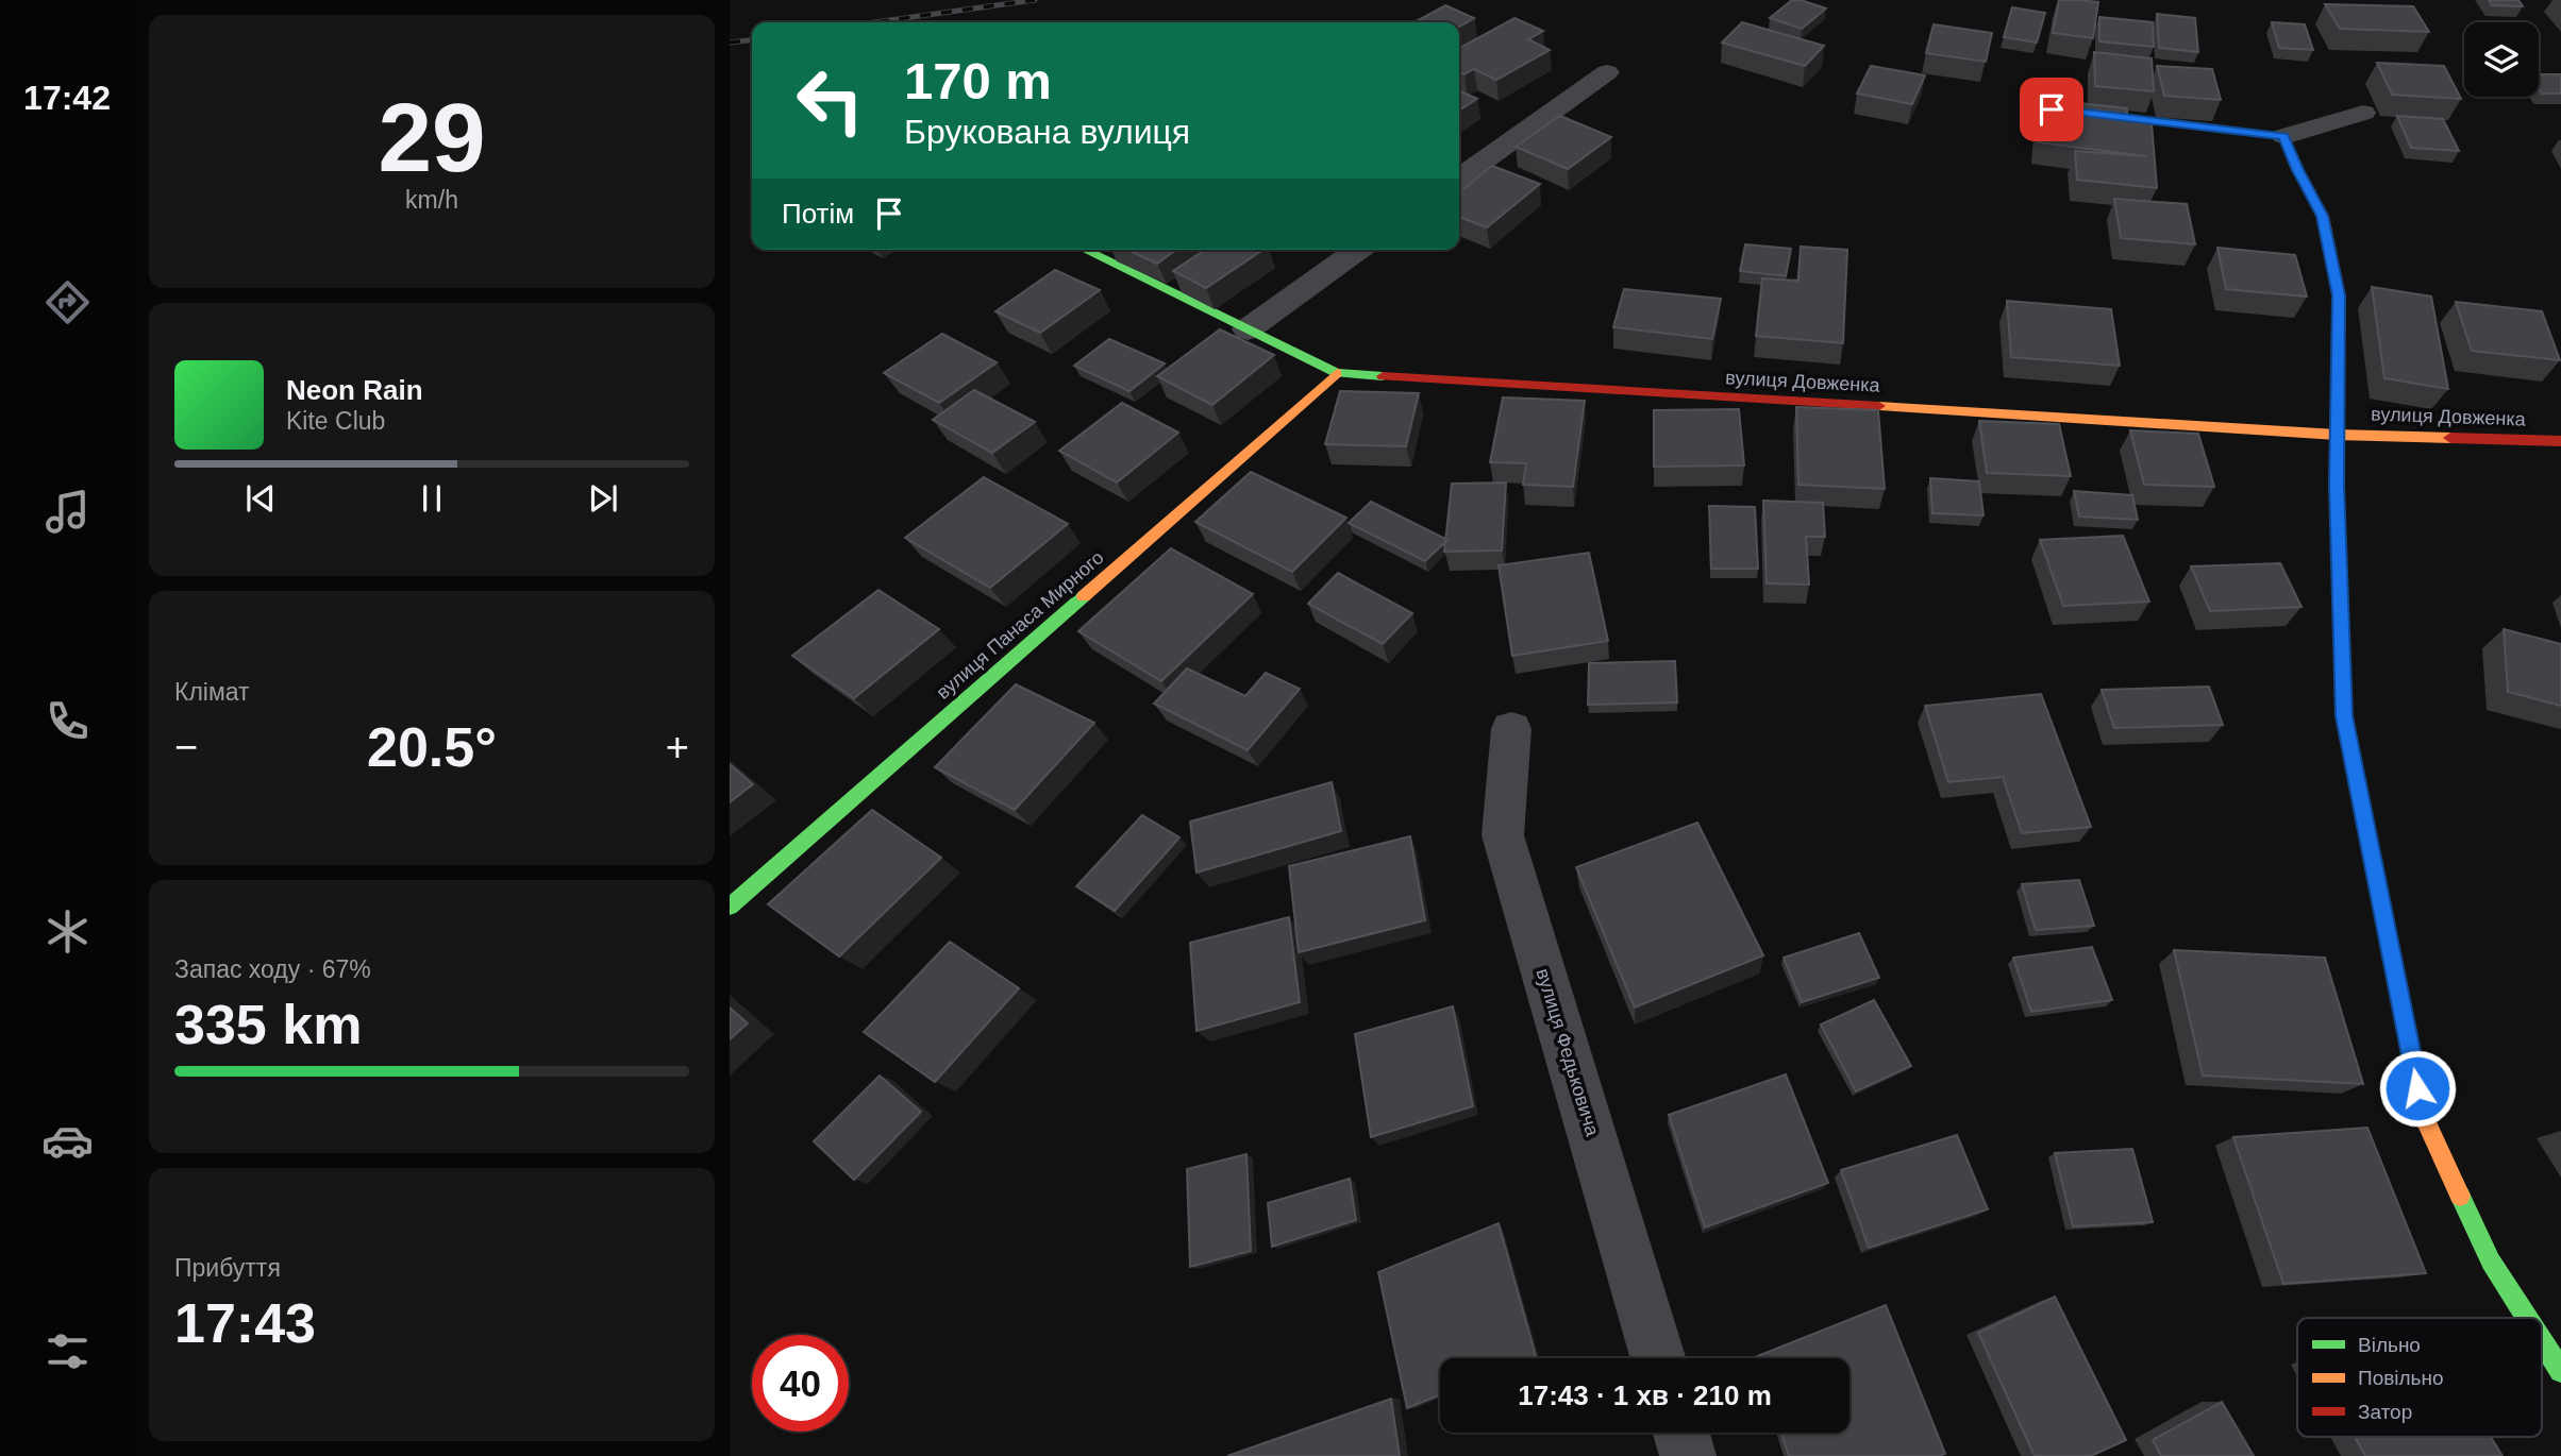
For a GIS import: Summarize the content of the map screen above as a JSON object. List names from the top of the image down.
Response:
{
  "streets": {
    "street": ["вулиця Довженка", "вулиця Панаса Мирного", "вулиця Федьковича"]
  },
  "crossings": [
    ["вулиця Довженка", "вулиця Панаса Мирного"]
  ],
  "legend": ["Вільно", "Повільно", "Затор"],
  "page": {
    "tabs": "17:42",
    "tile": [
      ["29", "km/h"],
      "Клімат",
      ["Запас ходу · 67%", "335 km"],
      ["Прибуття", "17:43"]
    ],
    "turn": ["170 m", "Брукована вулиця"],
    "then": "Потім",
    "song": ["Neon Rain", "Kite Club"],
    "heat": ["−", "20.5°", "+"],
    "limit": "40",
    "trip": "17:43 · 1 хв · 210 m"
  }
}
